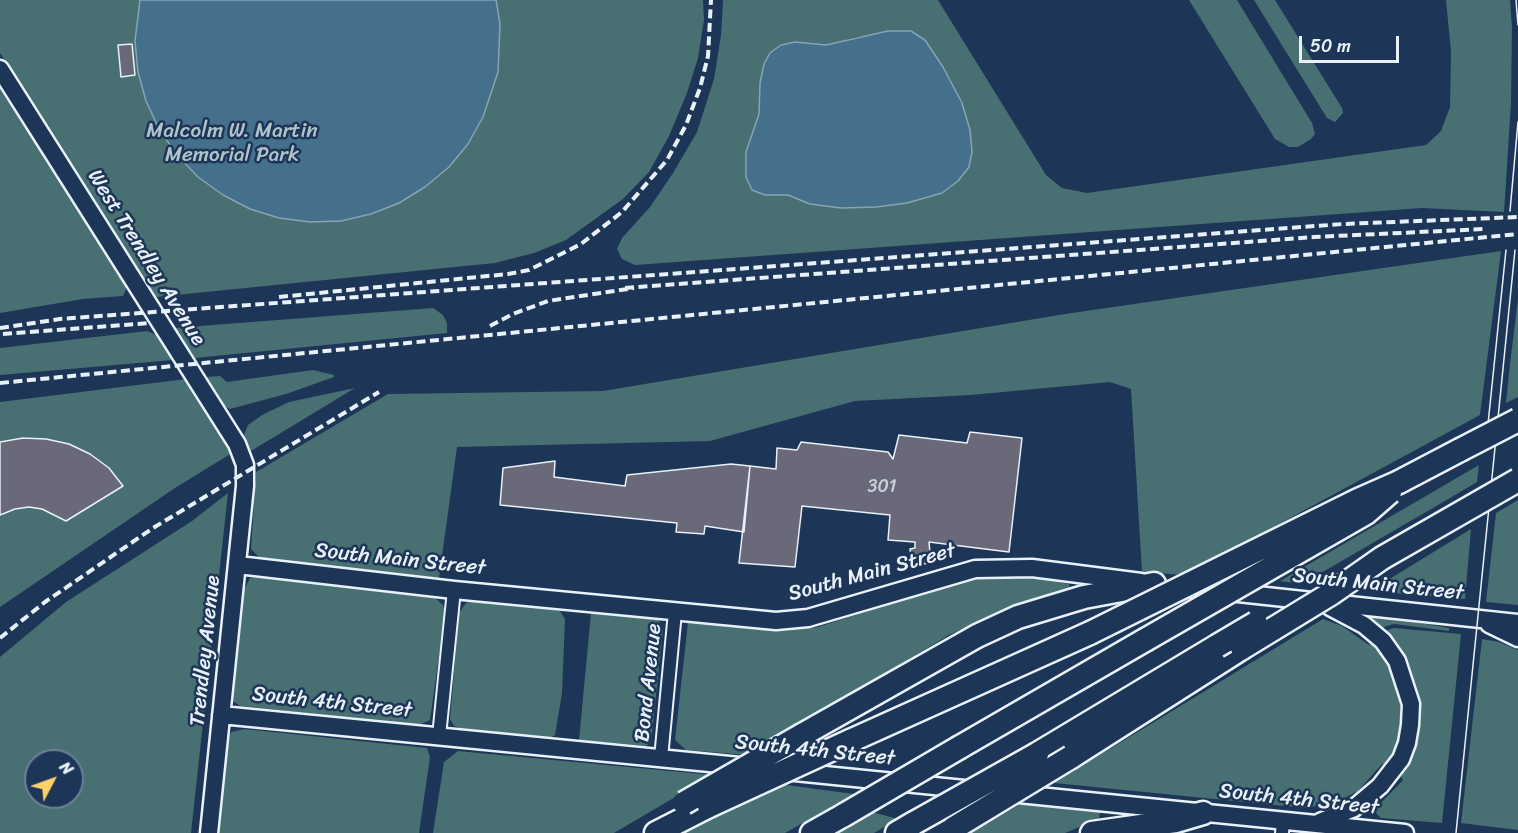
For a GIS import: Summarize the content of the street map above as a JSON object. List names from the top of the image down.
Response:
{
  "streets": {
    "street": [
      "West Trendley Avenue",
      "South Main Street",
      "Trendley Avenue",
      "Bond Avenue",
      "South 4th Street"
    ]
  },
  "crossings": [
    ["West Trendley Avenue", "Trendley Avenue"],
    ["South Main Street", "Trendley Avenue"],
    ["South Main Street", "Bond Avenue"],
    ["Trendley Avenue", "South 4th Street"],
    ["Bond Avenue", "South 4th Street"]
  ],
  "parks": ["Malcolm W. Martin Memorial Park"],
  "house_numbers": ["301"],
  "scale_bar": "50 m",
  "north": "top right"
}
